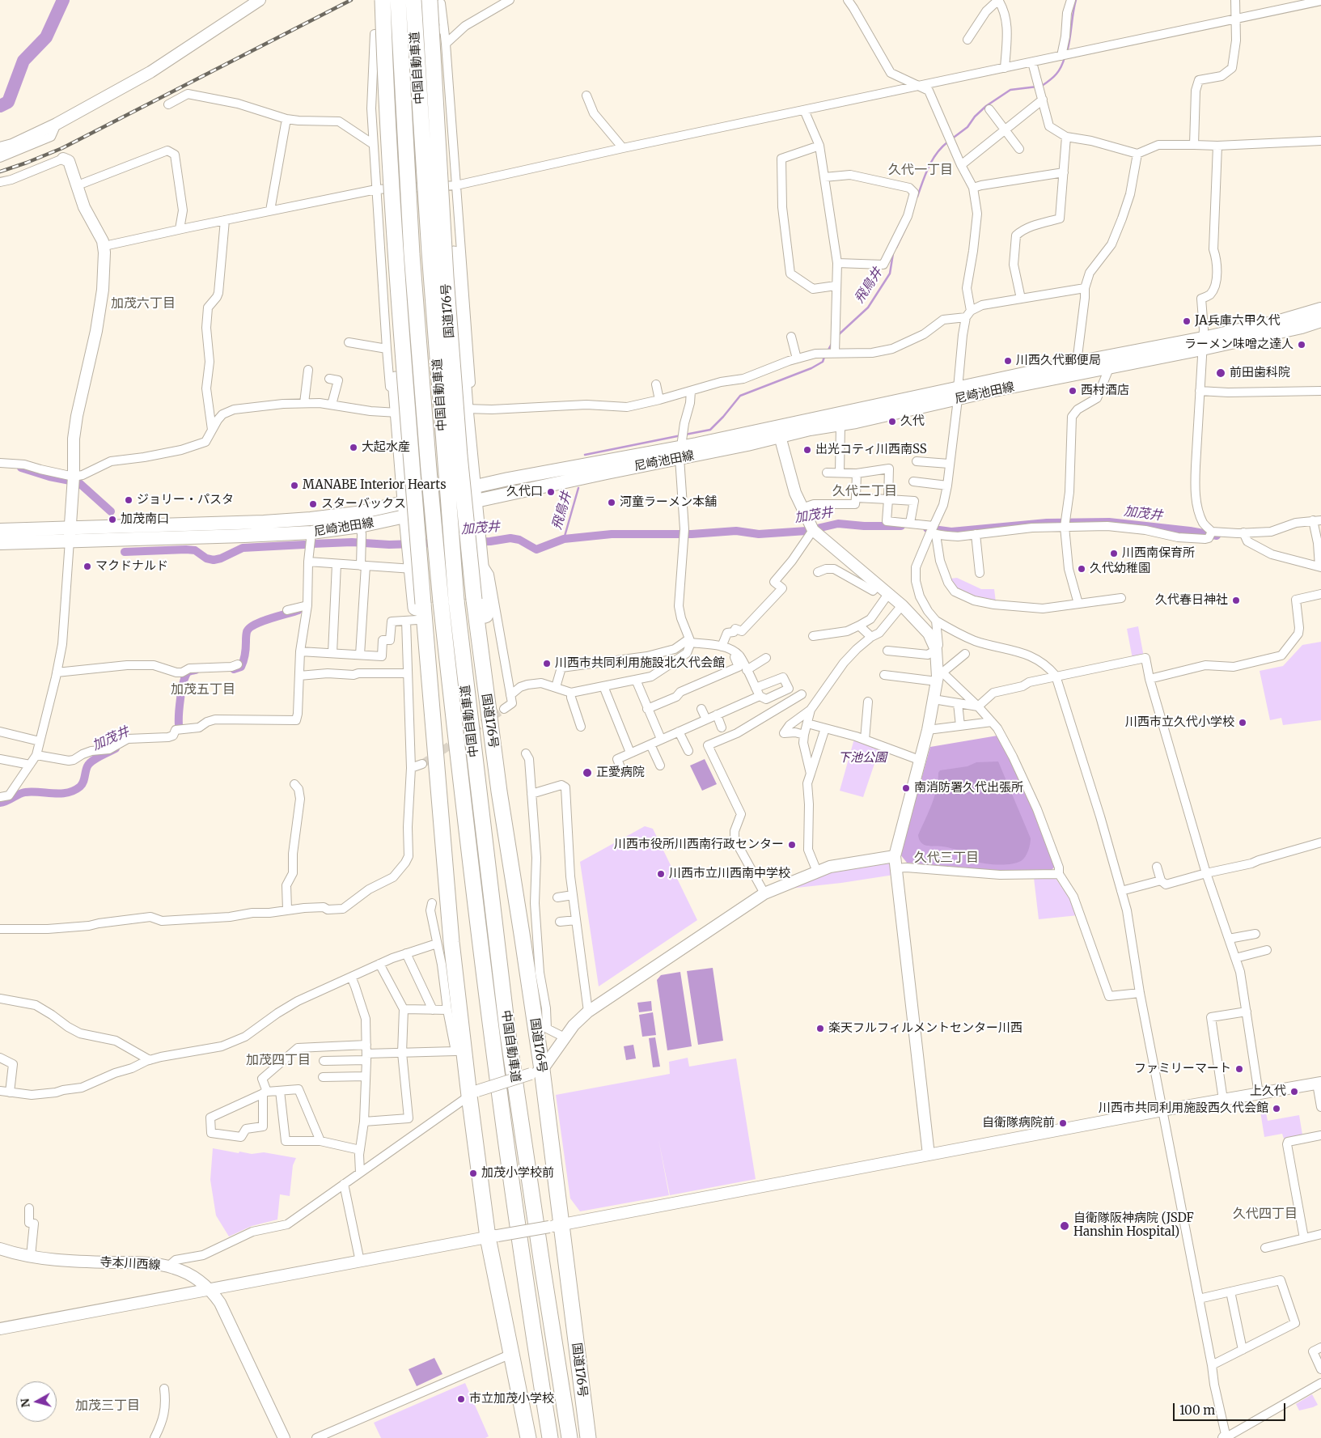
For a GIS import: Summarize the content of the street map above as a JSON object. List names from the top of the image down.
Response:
{
  "streets": {
    "highway": ["中国自動車道", "国道176号"],
    "main road": ["尼崎池田線"],
    "street": ["寺本川西線"]
  },
  "districts": [
    "久代一丁目",
    "加茂六丁目",
    "久代二丁目",
    "加茂五丁目",
    "久代三丁目",
    "加茂四丁目",
    "久代四丁目",
    "加茂三丁目"
  ],
  "water": ["飛鳥井", "加茂井"],
  "parks": ["下池公園"],
  "places": [
    "JA兵庫六甲久代",
    "ラーメン味噌之達人",
    "川西久代郵便局",
    "前田歯科院",
    "西村酒店",
    "久代",
    "大起水産",
    "出光コティ川西南SS",
    "MANABE Interior Hearts",
    "久代口",
    "ジョリー・パスタ",
    "河童ラーメン本舗",
    "スターバックス",
    "加茂南口",
    "川西南保育所",
    "マクドナルド",
    "久代幼稚園",
    "久代春日神社",
    "川西市共同利用施設北久代会館",
    "川西市立久代小学校",
    "正愛病院",
    "南消防署久代出張所",
    "川西市役所川西南行政センター",
    "川西市立川西南中学校",
    "楽天フルフィルメントセンター川西",
    "ファミリーマート",
    "上久代",
    "川西市共同利用施設西久代会館",
    "自衛隊病院前",
    "加茂小学校前",
    "自衛隊阪神病院 (JSDF Hanshin Hospital)",
    "市立加茂小学校"
  ],
  "scale_bar": "100 m",
  "north": "left"
}
